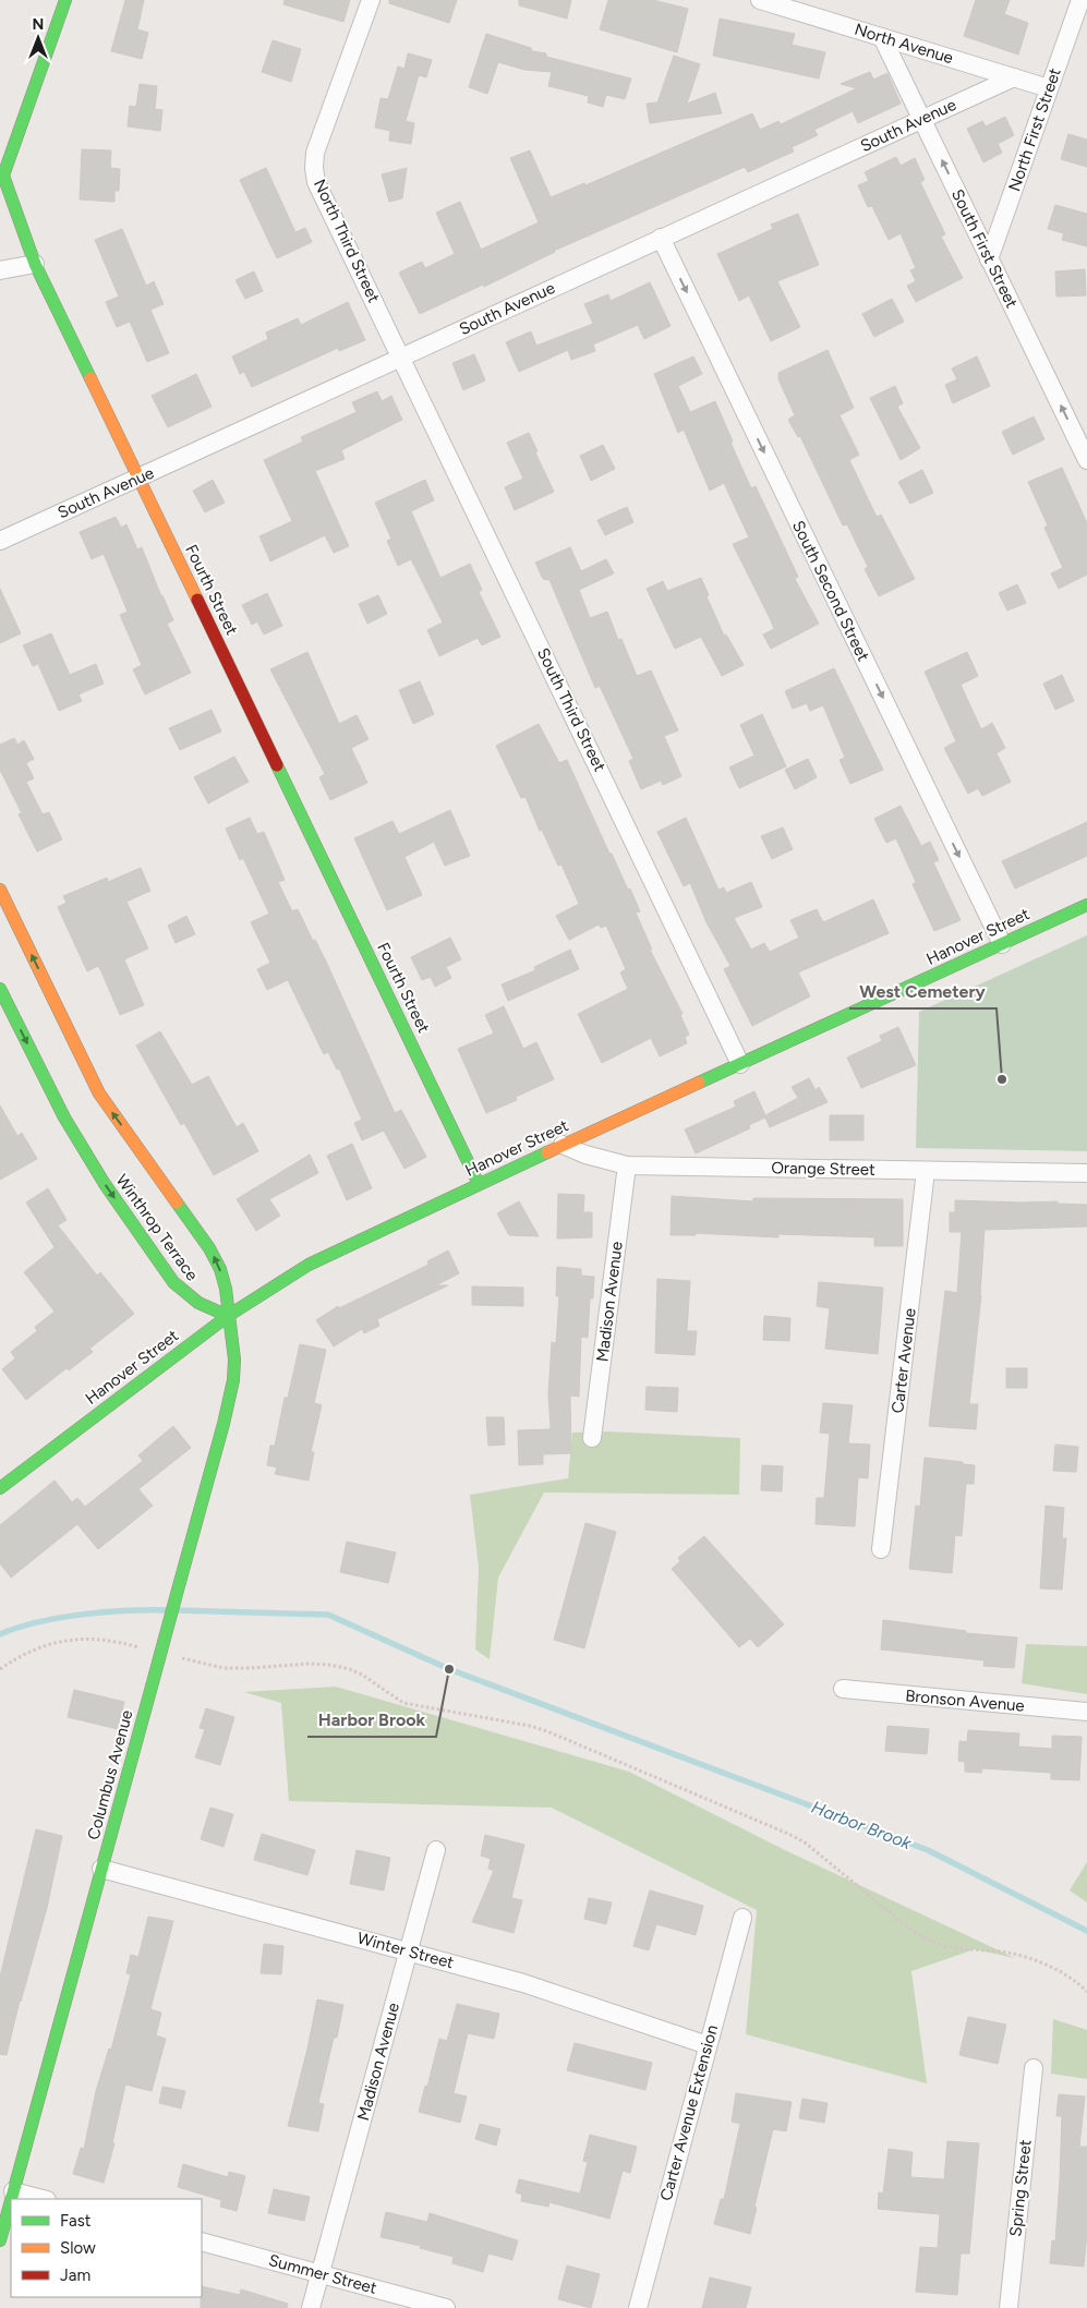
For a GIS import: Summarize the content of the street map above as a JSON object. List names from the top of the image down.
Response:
{
  "streets": {
    "street": [
      "North Avenue",
      "South Avenue",
      "North First Street",
      "North Third Street",
      "South First Street",
      "Fourth Street",
      "South Second Street",
      "South Third Street",
      "Hanover Street",
      "Orange Street",
      "Winthrop Terrace",
      "Madison Avenue",
      "Carter Avenue",
      "Bronson Avenue",
      "Columbus Avenue",
      "Winter Street",
      "Carter Avenue Extension",
      "Spring Street",
      "Summer Street"
    ]
  },
  "crossings": [
    ["North Avenue", "South Avenue"],
    ["North Avenue", "North First Street"],
    ["North Avenue", "South First Street"],
    ["South Avenue", "North Third Street"],
    ["South Avenue", "South First Street"],
    ["South Avenue", "Fourth Street"],
    ["South Avenue", "South Second Street"],
    ["South Avenue", "South Third Street"],
    ["North First Street", "South First Street"],
    ["North Third Street", "South Third Street"],
    ["Fourth Street", "Hanover Street"],
    ["South Second Street", "Hanover Street"],
    ["South Third Street", "Hanover Street"],
    ["Hanover Street", "Orange Street"],
    ["Hanover Street", "Winthrop Terrace"],
    ["Hanover Street", "Columbus Avenue"],
    ["Orange Street", "Madison Avenue"],
    ["Orange Street", "Carter Avenue"],
    ["Winthrop Terrace", "Columbus Avenue"],
    ["Madison Avenue", "Winter Street"],
    ["Madison Avenue", "Summer Street"],
    ["Columbus Avenue", "Winter Street"],
    ["Winter Street", "Carter Avenue Extension"]
  ],
  "one_way": ["South First Street", "South Second Street"],
  "water": ["Harbor Brook"],
  "places": ["West Cemetery", "Harbor Brook"],
  "legend": ["Fast", "Slow", "Jam"],
  "north": "top"
}
